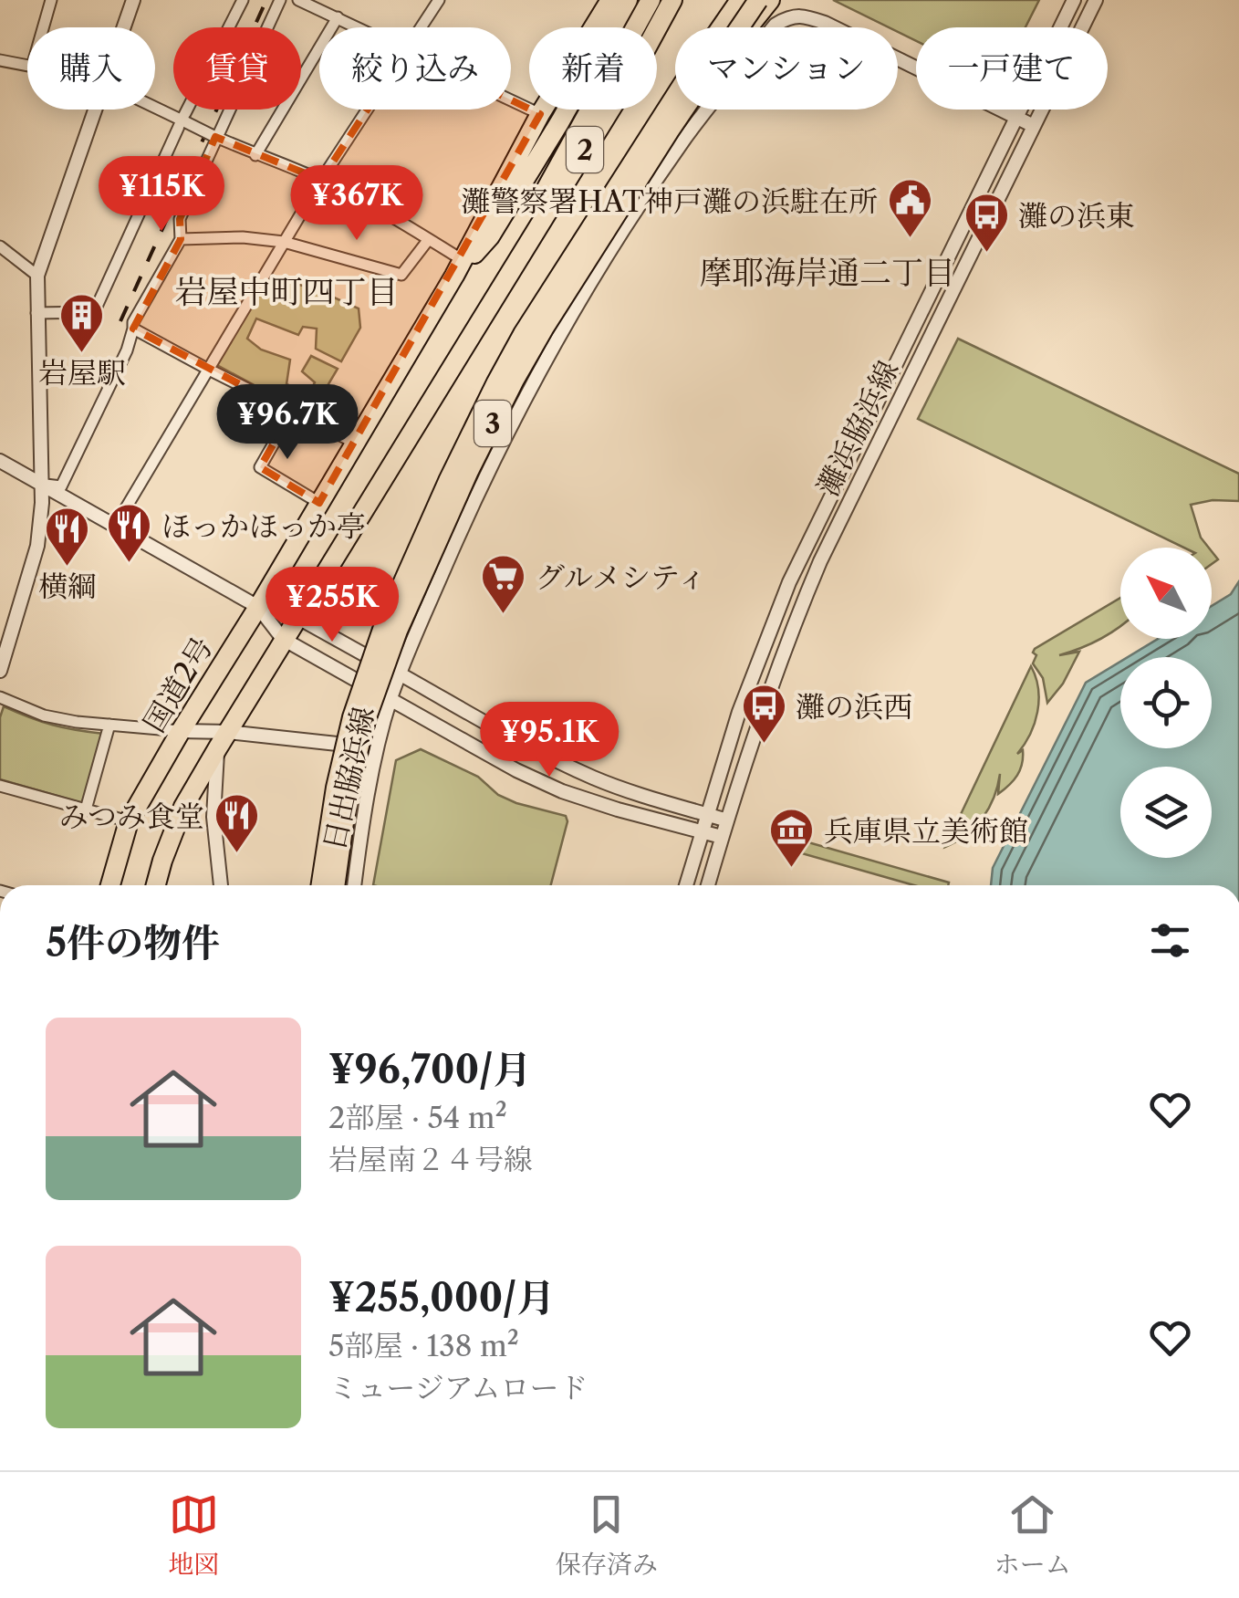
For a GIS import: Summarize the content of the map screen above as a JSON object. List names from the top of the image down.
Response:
{
  "streets": {
    "highway": ["2", "3", "国道2号"],
    "street": ["灘浜脇浜線", "日出脇浜線"]
  },
  "crossings": [
    ["灘浜脇浜線", "日出脇浜線"]
  ],
  "districts": ["摩耶海岸通二丁目", "岩屋中町四丁目"],
  "places": {
    "public building": ["灘警察署HAT神戸灘の浜駐在所"],
    "bus stop": ["灘の浜東", "灘の浜西"],
    "building": ["岩屋駅"],
    "restaurant": ["ほっかほっか亭", "横綱", "みつみ食堂"],
    "supermarket": ["グルメシティ"],
    "museum": ["兵庫県立美術館"]
  },
  "north": "top left",
  "page": {
    "chip": [
      "購入",
      "賃貸",
      "絞り込み",
      "新着",
      "マンション",
      "一戸建て"
    ],
    "price": [
      "¥115K",
      "¥367K",
      "¥96.7K",
      "¥255K",
      "¥95.1K"
    ],
    "heading": "5件の物件",
    "list": [
      {
        "name": "¥96,700/月",
        "note": "2部屋 · 54 m² · 岩屋南２４号線"
      },
      {
        "name": "¥255,000/月",
        "note": "5部屋 · 138 m² · ミュージアムロード"
      }
    ],
    "tabs": ["地図", "保存済み", "ホーム"]
  }
}
